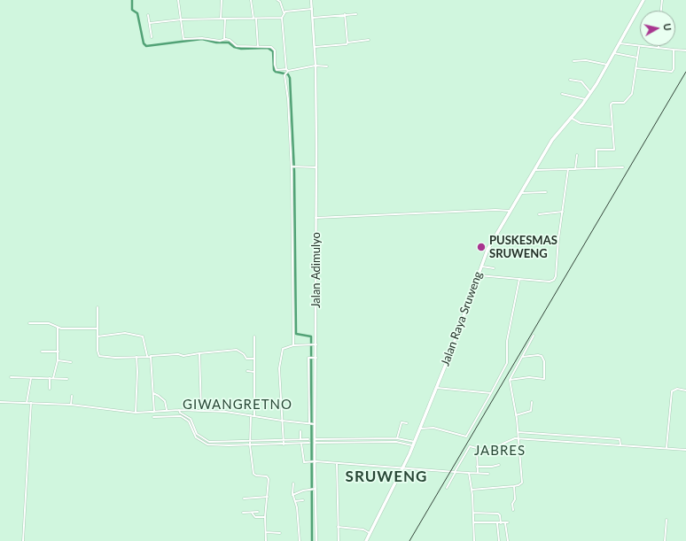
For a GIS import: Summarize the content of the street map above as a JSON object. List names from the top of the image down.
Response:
{
  "streets": {
    "highway": ["Jalan Raya Sruweng"],
    "street": ["Jalan Adimulyo"]
  },
  "districts": ["GIWANGRETNO", "JABRES", "SRUWENG"],
  "places": ["PUSKESMAS SRUWENG"],
  "north": "right"
}
